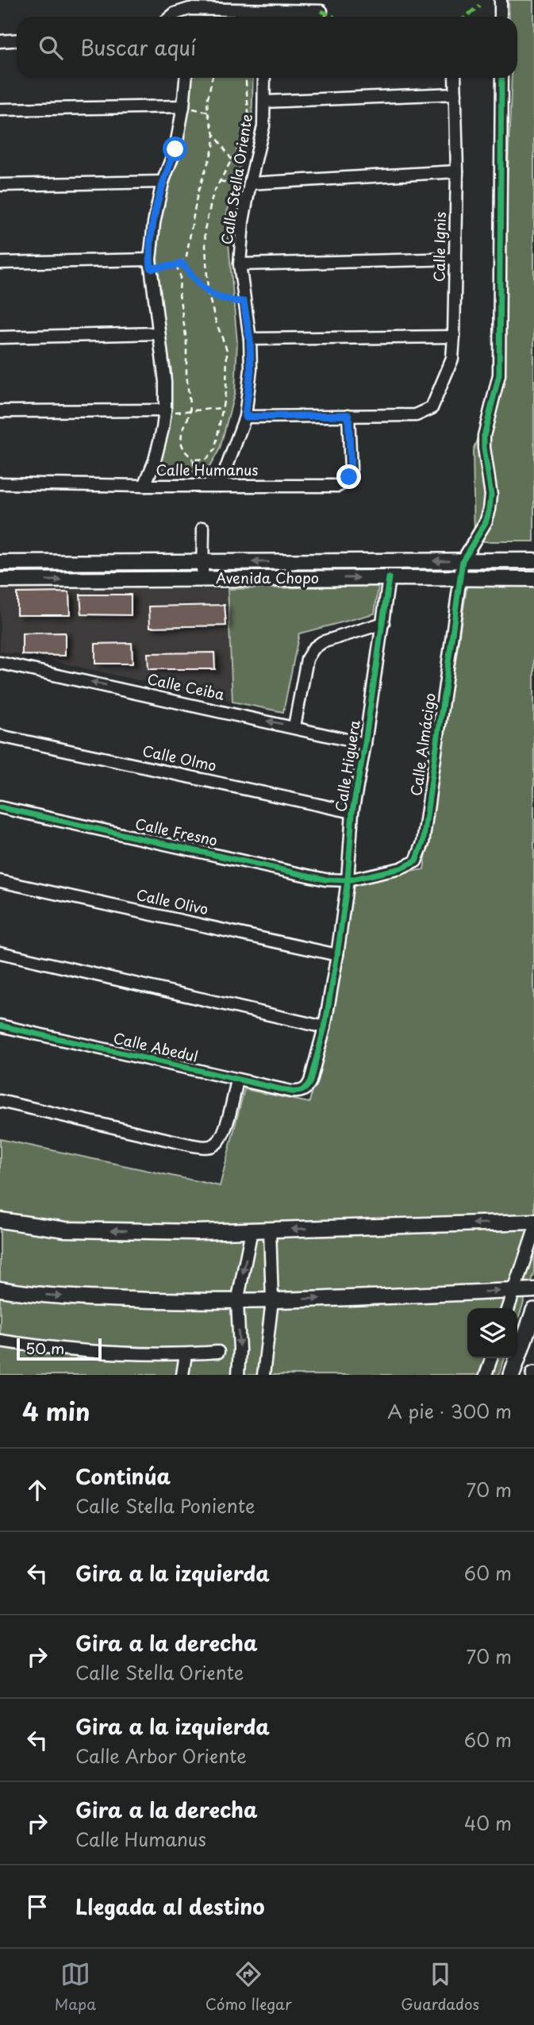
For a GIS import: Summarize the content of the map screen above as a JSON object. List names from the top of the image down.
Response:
{
  "streets": {
    "street": [
      "Calle Stella Oriente",
      "Calle Ignis",
      "Calle Humanus",
      "Avenida Chopo",
      "Calle Ceiba",
      "Calle Almácigo",
      "Calle Olmo",
      "Calle Higuera",
      "Calle Fresno",
      "Calle Olivo",
      "Calle Abedul"
    ]
  },
  "crossings": [
    ["Calle Stella Oriente", "Calle Humanus"],
    ["Calle Ignis", "Calle Humanus"],
    ["Avenida Chopo", "Calle Almácigo"],
    ["Avenida Chopo", "Calle Higuera"],
    ["Calle Ceiba", "Calle Higuera"],
    ["Calle Almácigo", "Calle Higuera"],
    ["Calle Almácigo", "Calle Fresno"],
    ["Calle Olmo", "Calle Higuera"],
    ["Calle Higuera", "Calle Fresno"],
    ["Calle Higuera", "Calle Olivo"],
    ["Calle Higuera", "Calle Abedul"]
  ],
  "one_way": ["Calle Ceiba"],
  "scale_bar": "50 m",
  "page": {
    "search": "Buscar aquí",
    "scale": "50 m",
    "heading": ["4 min", "A pie · 300 m"],
    "list": [
      ["Continúa", "Calle Stella Poniente", "70 m"],
      ["Gira a la izquierda", "60 m"],
      ["Gira a la derecha", "Calle Stella Oriente", "70 m"],
      ["Gira a la izquierda", "Calle Arbor Oriente", "60 m"],
      ["Gira a la derecha", "Calle Humanus", "40 m"],
      "Llegada al destino"
    ],
    "nav": ["Mapa", "Cómo llegar", "Guardados"]
  }
}
